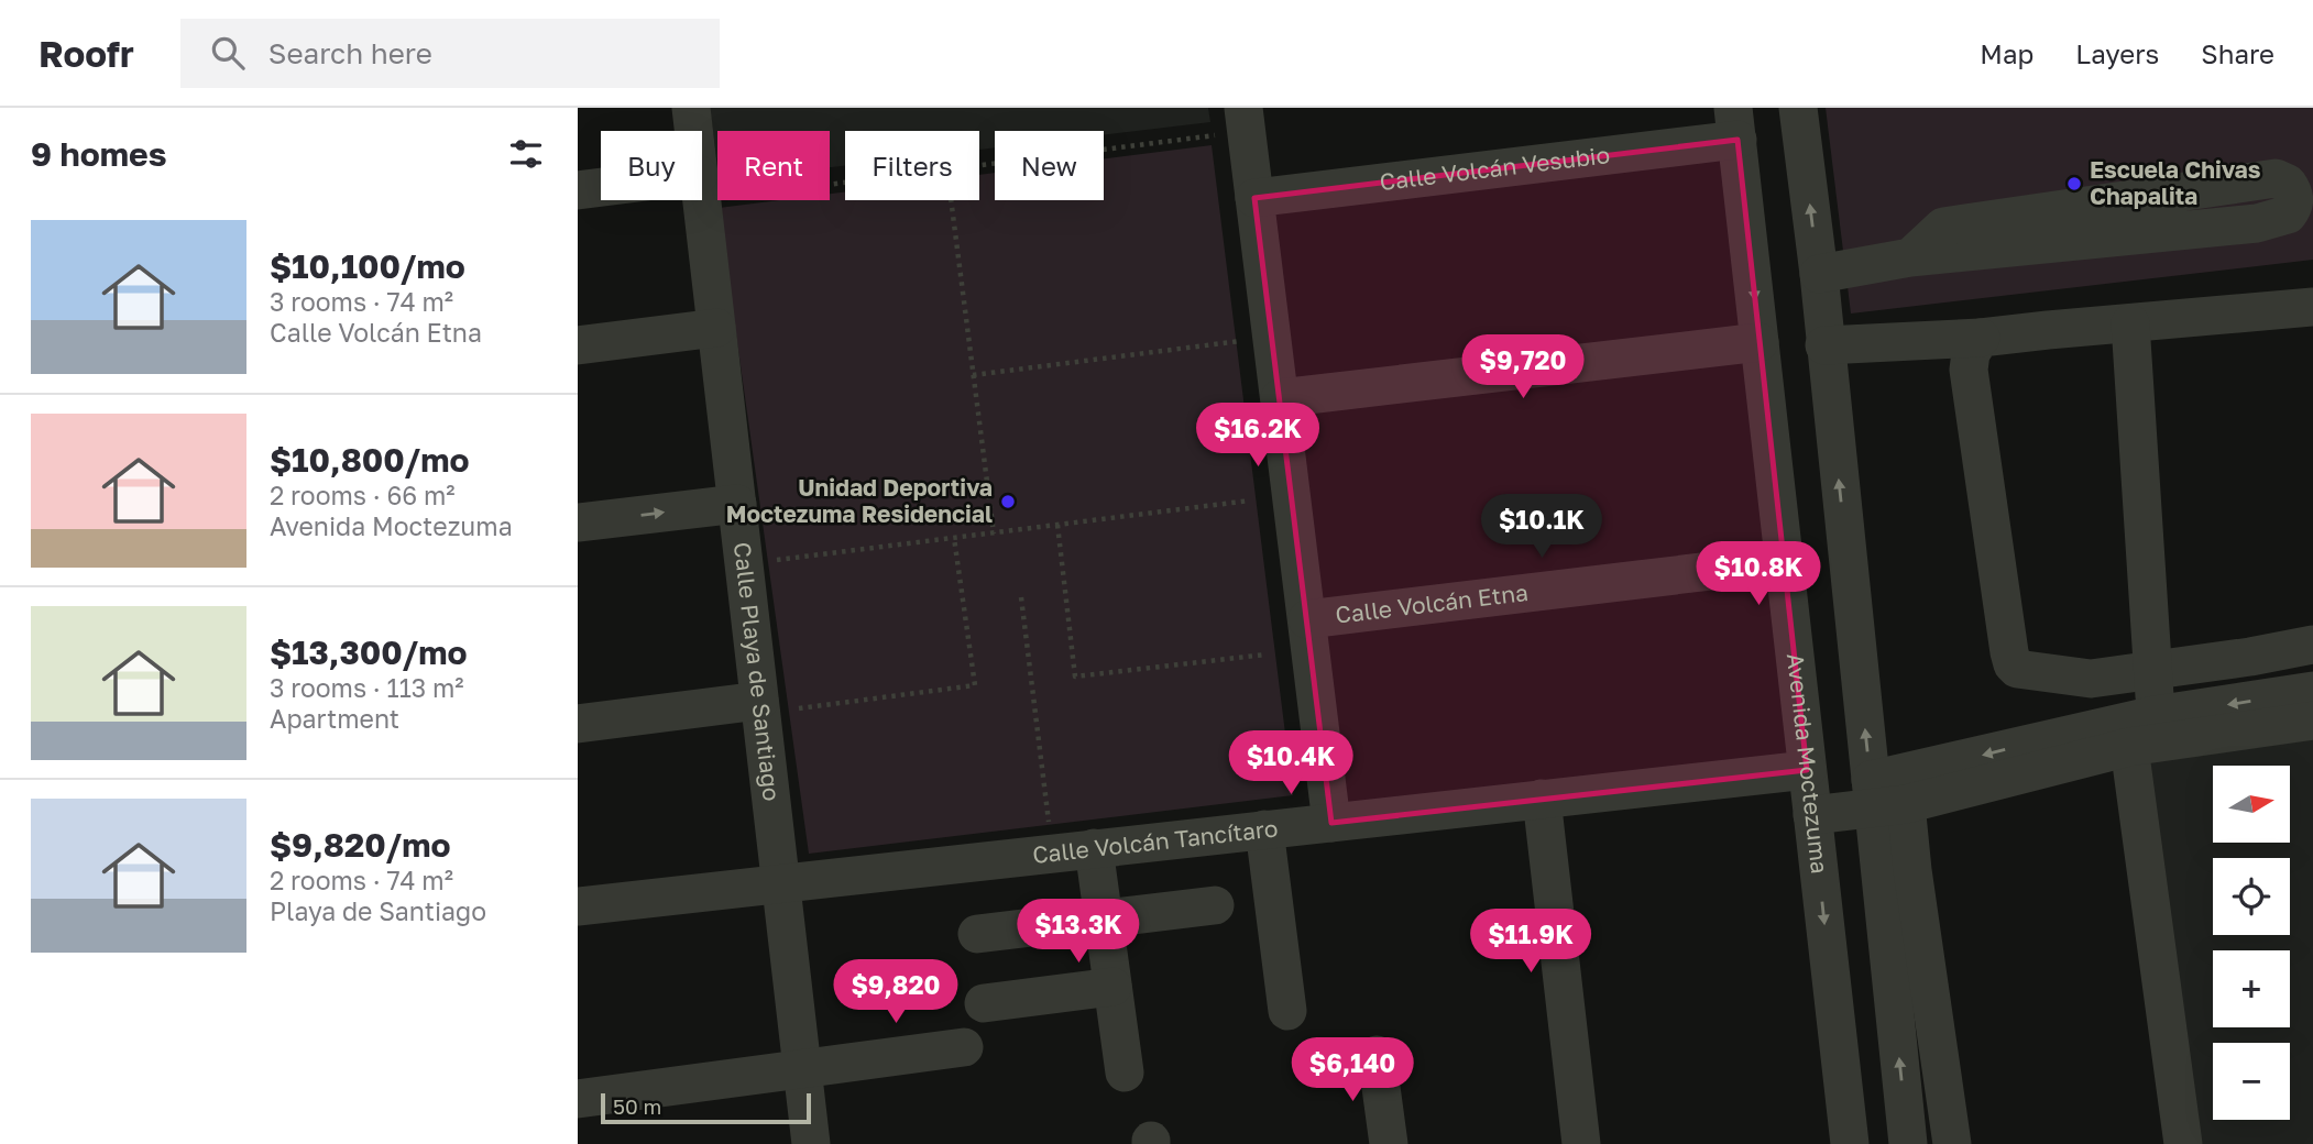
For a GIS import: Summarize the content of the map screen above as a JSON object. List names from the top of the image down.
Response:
{
  "streets": {
    "street": [
      "Calle Volcán Vesubio",
      "Calle Volcán Etna",
      "Calle Playa de Santiago",
      "Avenida Moctezuma",
      "Calle Volcán Tancítaro"
    ]
  },
  "crossings": [
    ["Calle Volcán Vesubio", "Avenida Moctezuma"],
    ["Calle Volcán Etna", "Avenida Moctezuma"],
    ["Calle Playa de Santiago", "Calle Volcán Tancítaro"],
    ["Avenida Moctezuma", "Calle Volcán Tancítaro"]
  ],
  "places": ["Escuela Chivas Chapalita", "Unidad Deportiva Moctezuma Residencial"],
  "scale_bar": "50 m",
  "north": "right",
  "page": {
    "header": "Roofr",
    "search": "Search here",
    "nav": ["Map", "Layers", "Share"],
    "heading": "9 homes",
    "chip": [
      "Buy",
      "Rent",
      "Filters",
      "New"
    ],
    "list": [
      {
        "name": "$10,100/mo",
        "note": "3 rooms · 74 m² · Calle Volcán Etna"
      },
      {
        "name": "$10,800/mo",
        "note": "2 rooms · 66 m² · Avenida Moctezuma"
      },
      {
        "name": "$13,300/mo",
        "note": "3 rooms · 113 m² · Apartment"
      },
      {
        "name": "$9,820/mo",
        "note": "2 rooms · 74 m² · Playa de Santiago"
      }
    ],
    "price": [
      "$9,720",
      "$16.2K",
      "$10.1K",
      "$10.8K",
      "$10.4K",
      "$13.3K",
      "$11.9K",
      "$9,820",
      "$6,140"
    ],
    "map_buttons": ["+", "−"],
    "scale": "50 m"
  }
}
